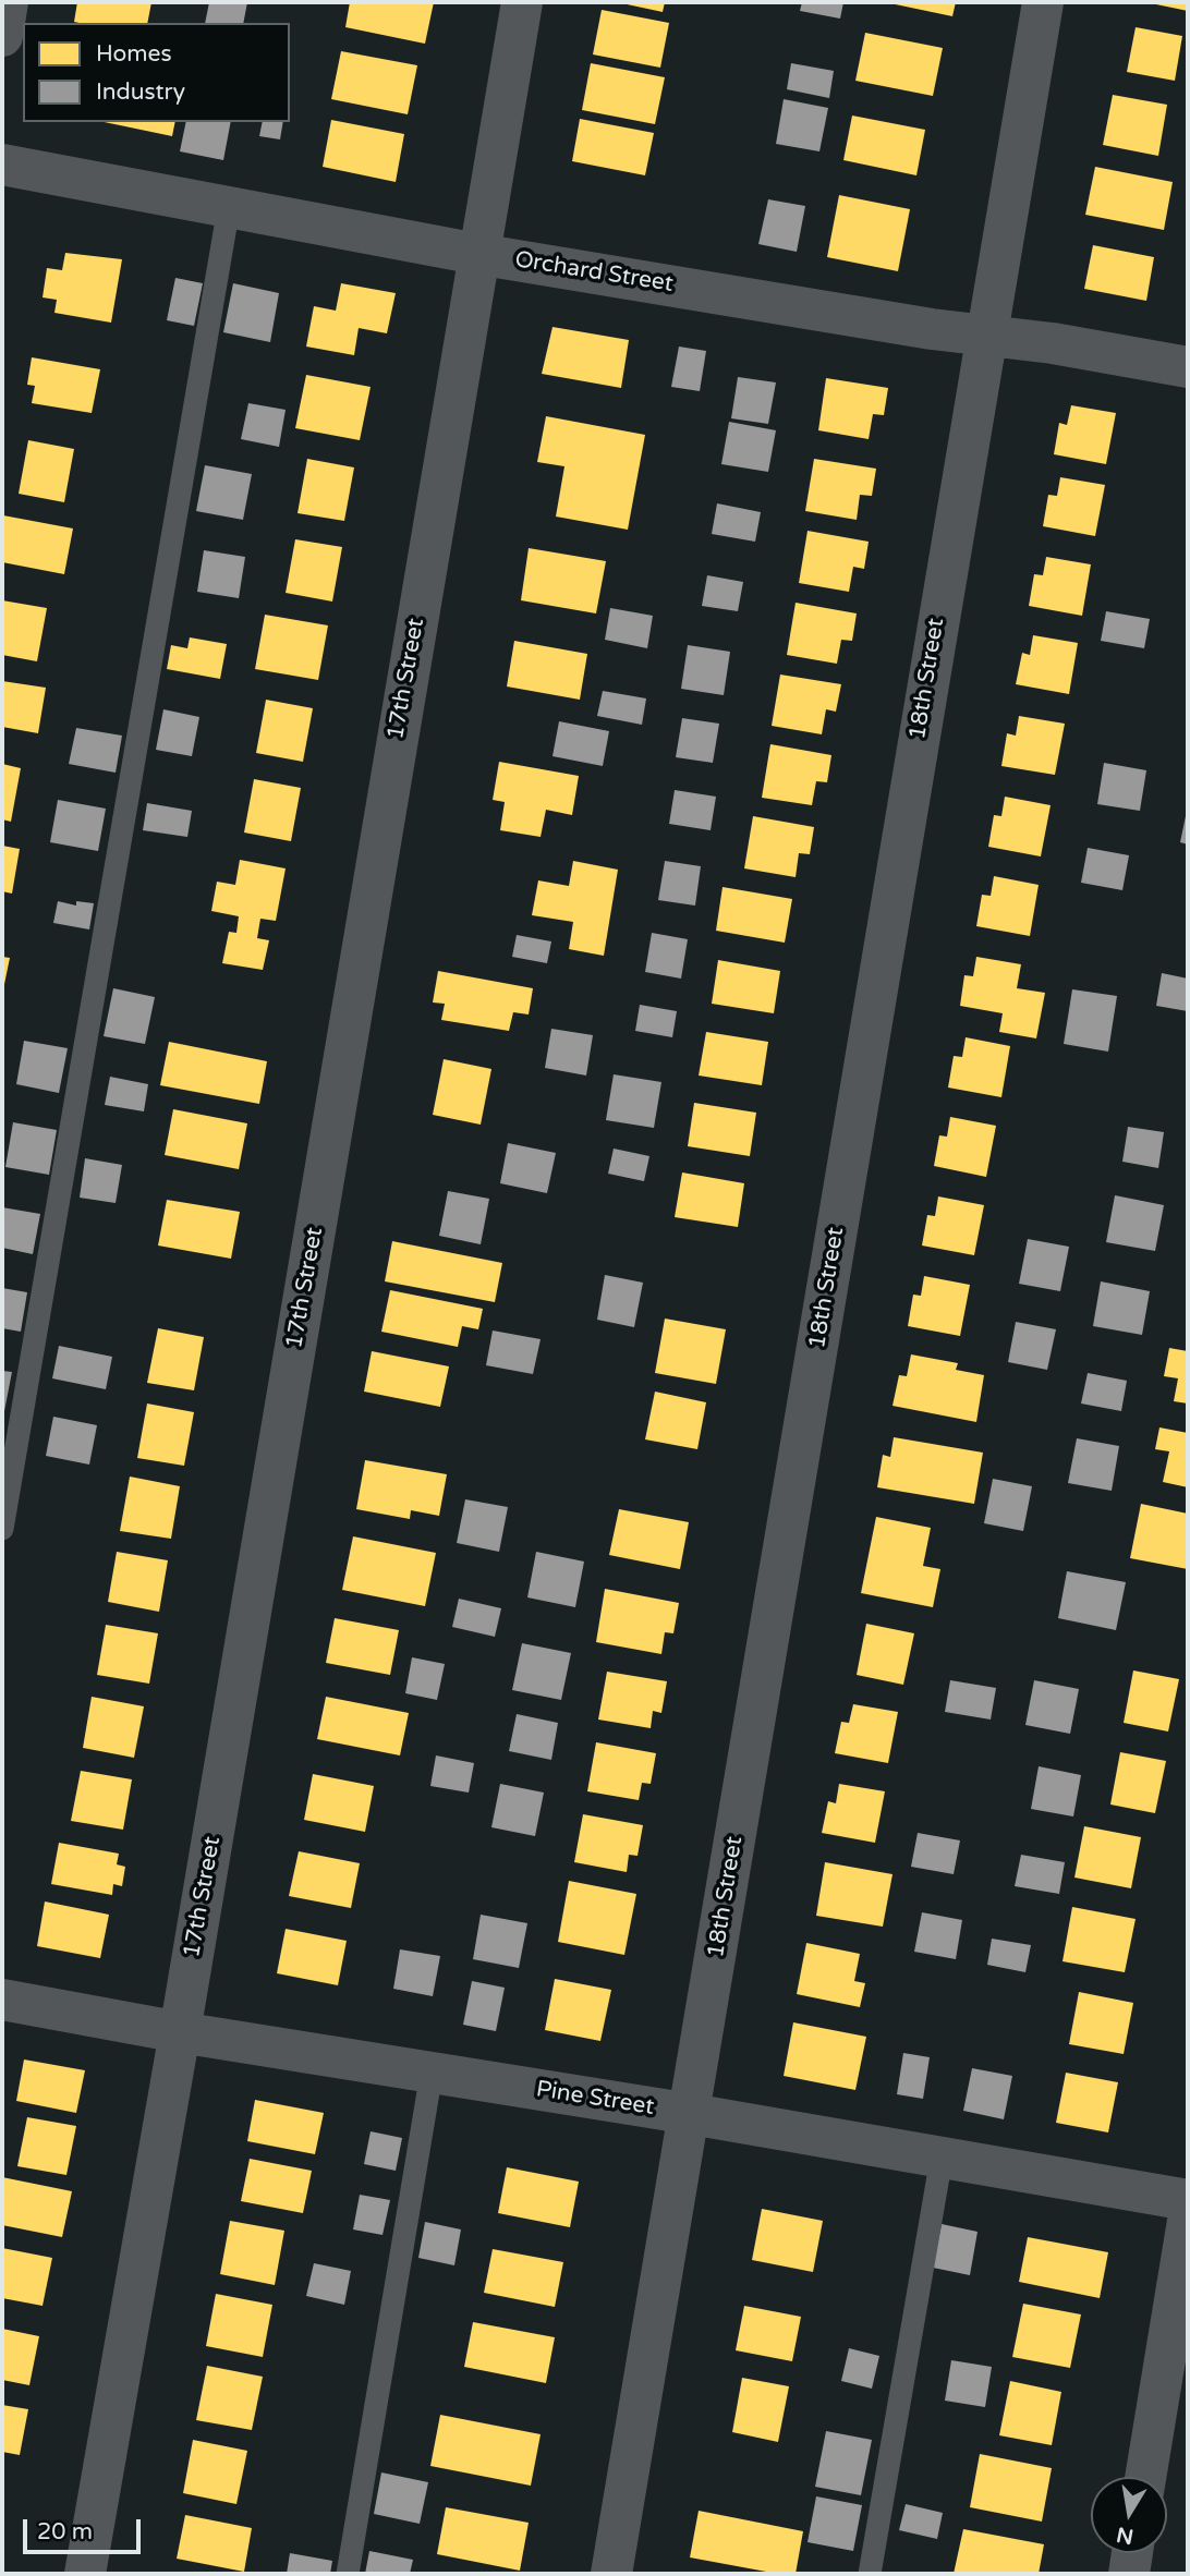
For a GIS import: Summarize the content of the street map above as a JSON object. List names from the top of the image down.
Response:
{
  "streets": {
    "street": [
      "Orchard Street",
      "17th Street",
      "18th Street",
      "Pine Street"
    ]
  },
  "crossings": [
    ["Orchard Street", "17th Street"],
    ["Orchard Street", "18th Street"],
    ["17th Street", "Pine Street"],
    ["18th Street", "Pine Street"]
  ],
  "legend": ["Homes", "Industry"],
  "scale_bar": "20 m",
  "north": "bottom"
}
